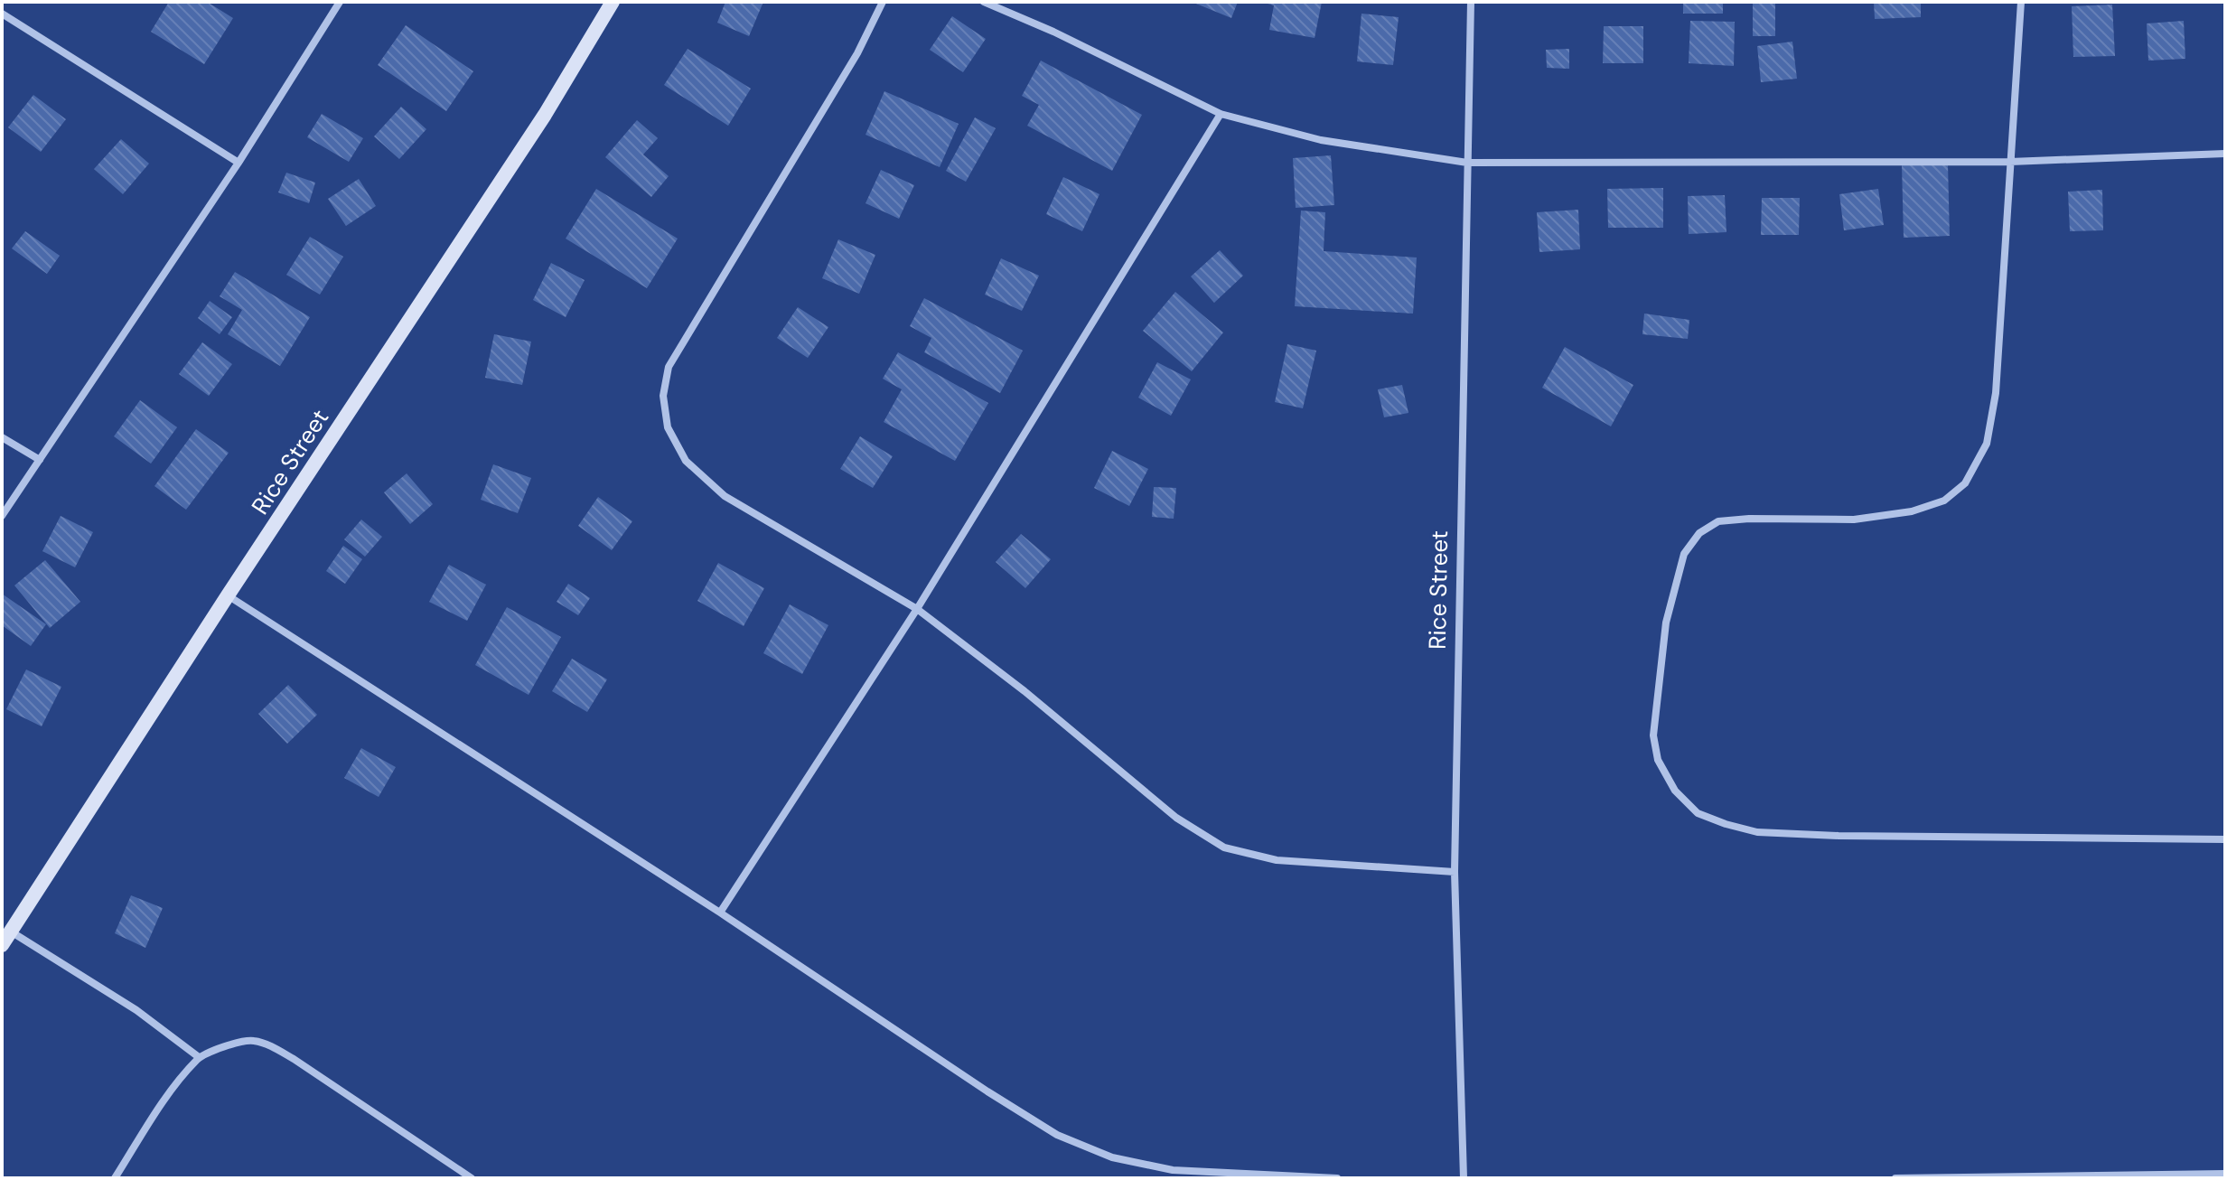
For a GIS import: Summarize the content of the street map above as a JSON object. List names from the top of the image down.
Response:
{
  "streets": {
    "street": ["Rice Street"]
  }
}
